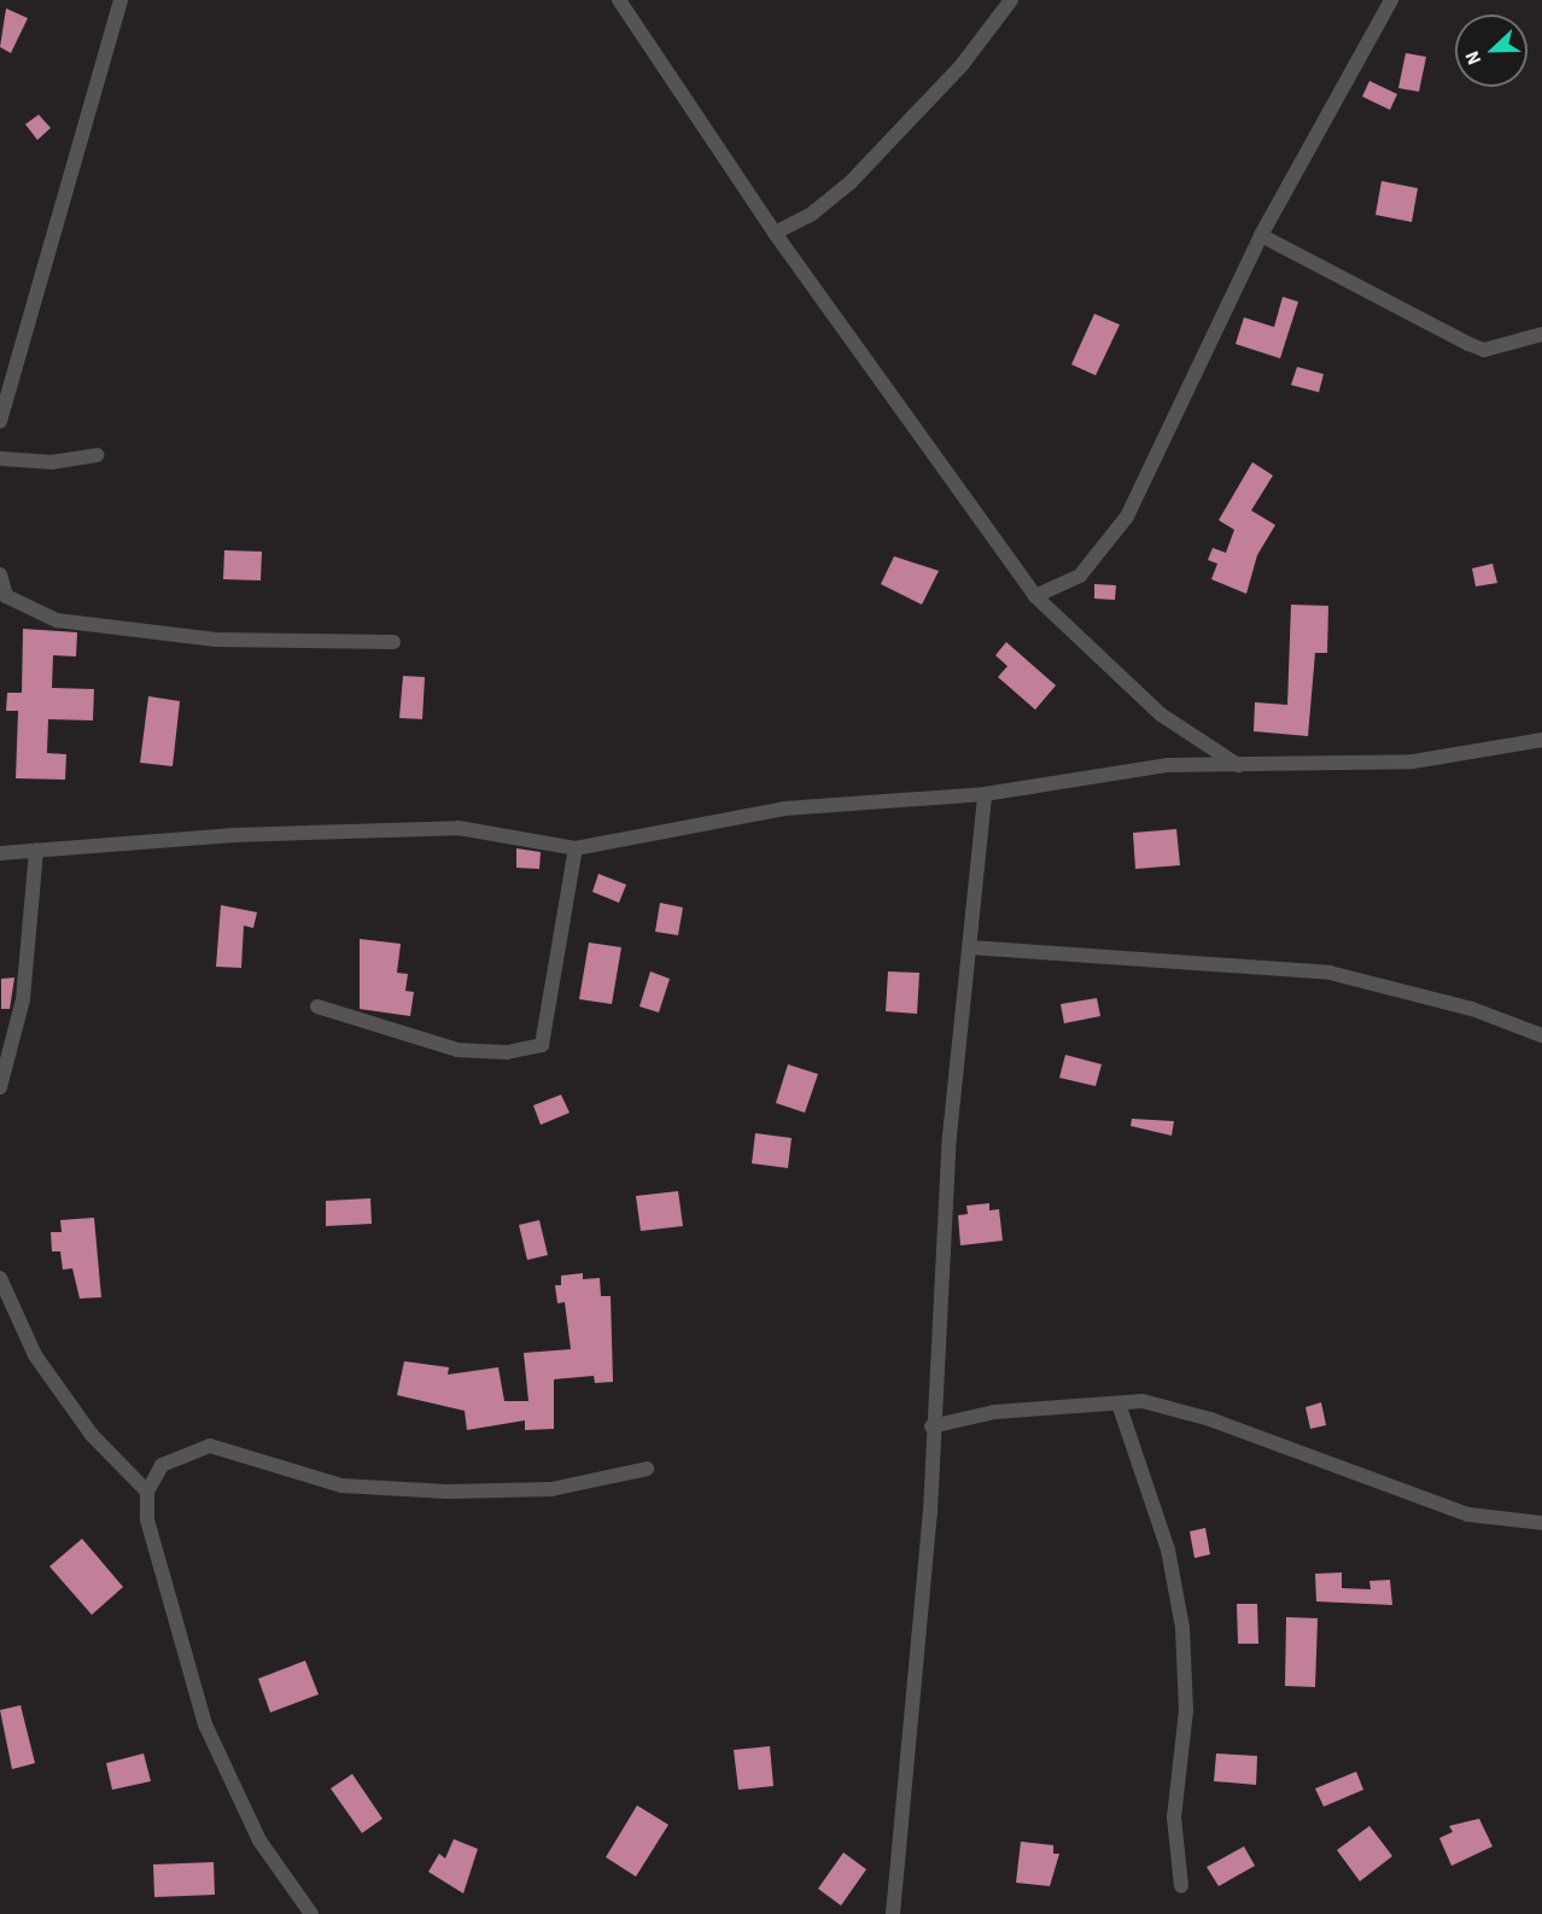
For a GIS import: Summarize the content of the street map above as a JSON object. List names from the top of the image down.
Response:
{
  "north": "left"
}
